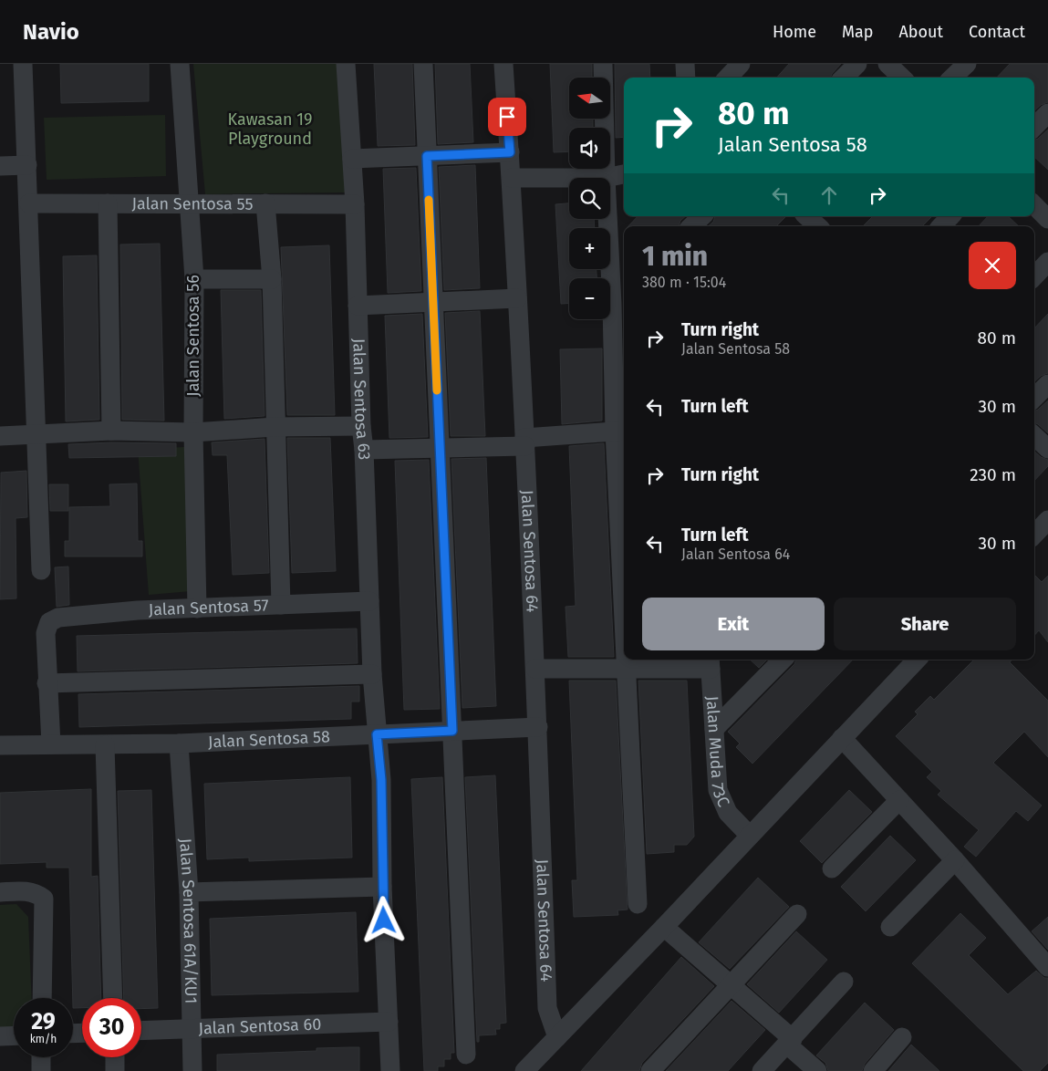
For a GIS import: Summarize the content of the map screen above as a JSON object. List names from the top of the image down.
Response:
{
  "streets": {
    "street": [
      "Jalan Sentosa 55",
      "Jalan Sentosa 56",
      "Jalan Sentosa 63",
      "Jalan Sentosa 64",
      "Jalan Sentosa 57",
      "Jalan Sentosa 58",
      "Jalan Muda 73C",
      "Jalan Sentosa 61A/KU1",
      "Jalan Sentosa 60"
    ]
  },
  "crossings": [
    ["Jalan Sentosa 55", "Jalan Sentosa 56"],
    ["Jalan Sentosa 55", "Jalan Sentosa 63"],
    ["Jalan Sentosa 56", "Jalan Sentosa 57"],
    ["Jalan Sentosa 63", "Jalan Sentosa 57"],
    ["Jalan Sentosa 63", "Jalan Sentosa 58"],
    ["Jalan Sentosa 63", "Jalan Sentosa 60"],
    ["Jalan Sentosa 64", "Jalan Sentosa 58"],
    ["Jalan Sentosa 58", "Jalan Sentosa 61A/KU1"],
    ["Jalan Sentosa 61A/KU1", "Jalan Sentosa 60"]
  ],
  "parks": ["Kawasan 19 Playground"],
  "north": "left",
  "page": {
    "header": "Navio",
    "nav": [
      "Home",
      "Map",
      "About",
      "Contact"
    ],
    "map_buttons": ["+", "−"],
    "turn": ["80 m", "Jalan Sentosa 58"],
    "heading": ["1 min", "380 m · 15:04"],
    "list": [
      {
        "name": "Turn right",
        "note": "Jalan Sentosa 58",
        "value": "80 m"
      },
      {
        "name": "Turn left",
        "value": "30 m"
      },
      {
        "name": "Turn right",
        "value": "230 m"
      },
      {
        "name": "Turn left",
        "note": "Jalan Sentosa 64",
        "value": "30 m"
      }
    ],
    "buttons": ["Exit", "Share"],
    "speed": "29 km/h",
    "limit": "30"
  }
}
